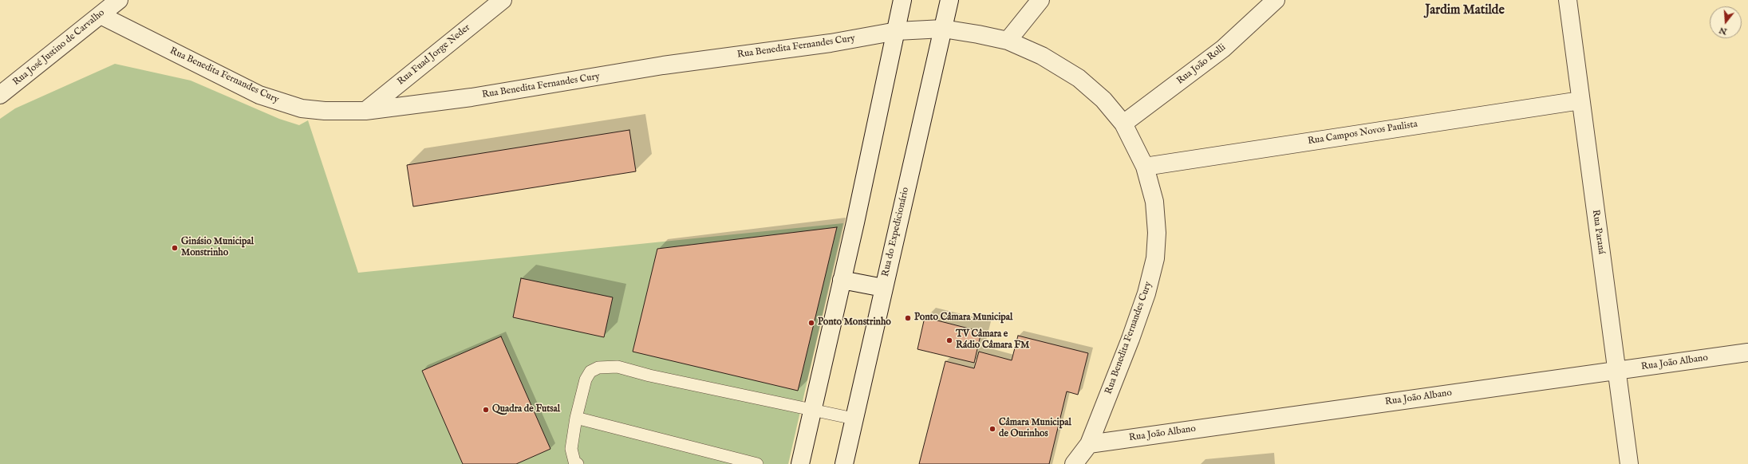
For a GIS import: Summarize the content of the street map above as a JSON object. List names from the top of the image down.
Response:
{
  "streets": {
    "street": [
      "Rua Benedita Fernandes Cury",
      "Rua José Justino de Carvalho",
      "Rua Fuad Jorge Neder",
      "Rua João Rolli",
      "Rua Campos Novos Paulista",
      "Rua do Expedicionário",
      "Rua Paraná",
      "Rua João Albano"
    ]
  },
  "crossings": [
    ["Rua Benedita Fernandes Cury", "Rua José Justino de Carvalho"],
    ["Rua Benedita Fernandes Cury", "Rua Fuad Jorge Neder"],
    ["Rua Benedita Fernandes Cury", "Rua João Rolli"],
    ["Rua Benedita Fernandes Cury", "Rua Campos Novos Paulista"],
    ["Rua Benedita Fernandes Cury", "Rua do Expedicionário"],
    ["Rua Benedita Fernandes Cury", "Rua João Albano"],
    ["Rua Campos Novos Paulista", "Rua Paraná"],
    ["Rua Paraná", "Rua João Albano"]
  ],
  "districts": ["Jardim Matilde"],
  "places": [
    "Ginásio Municipal Monstrinho",
    "Ponto Câmara Municipal",
    "Ponto Monstrinho",
    "TV Câmara e Rádio Câmara FM",
    "Quadra de Futsal",
    "Câmara Municipal de Ourinhos"
  ],
  "north": "bottom"
}
